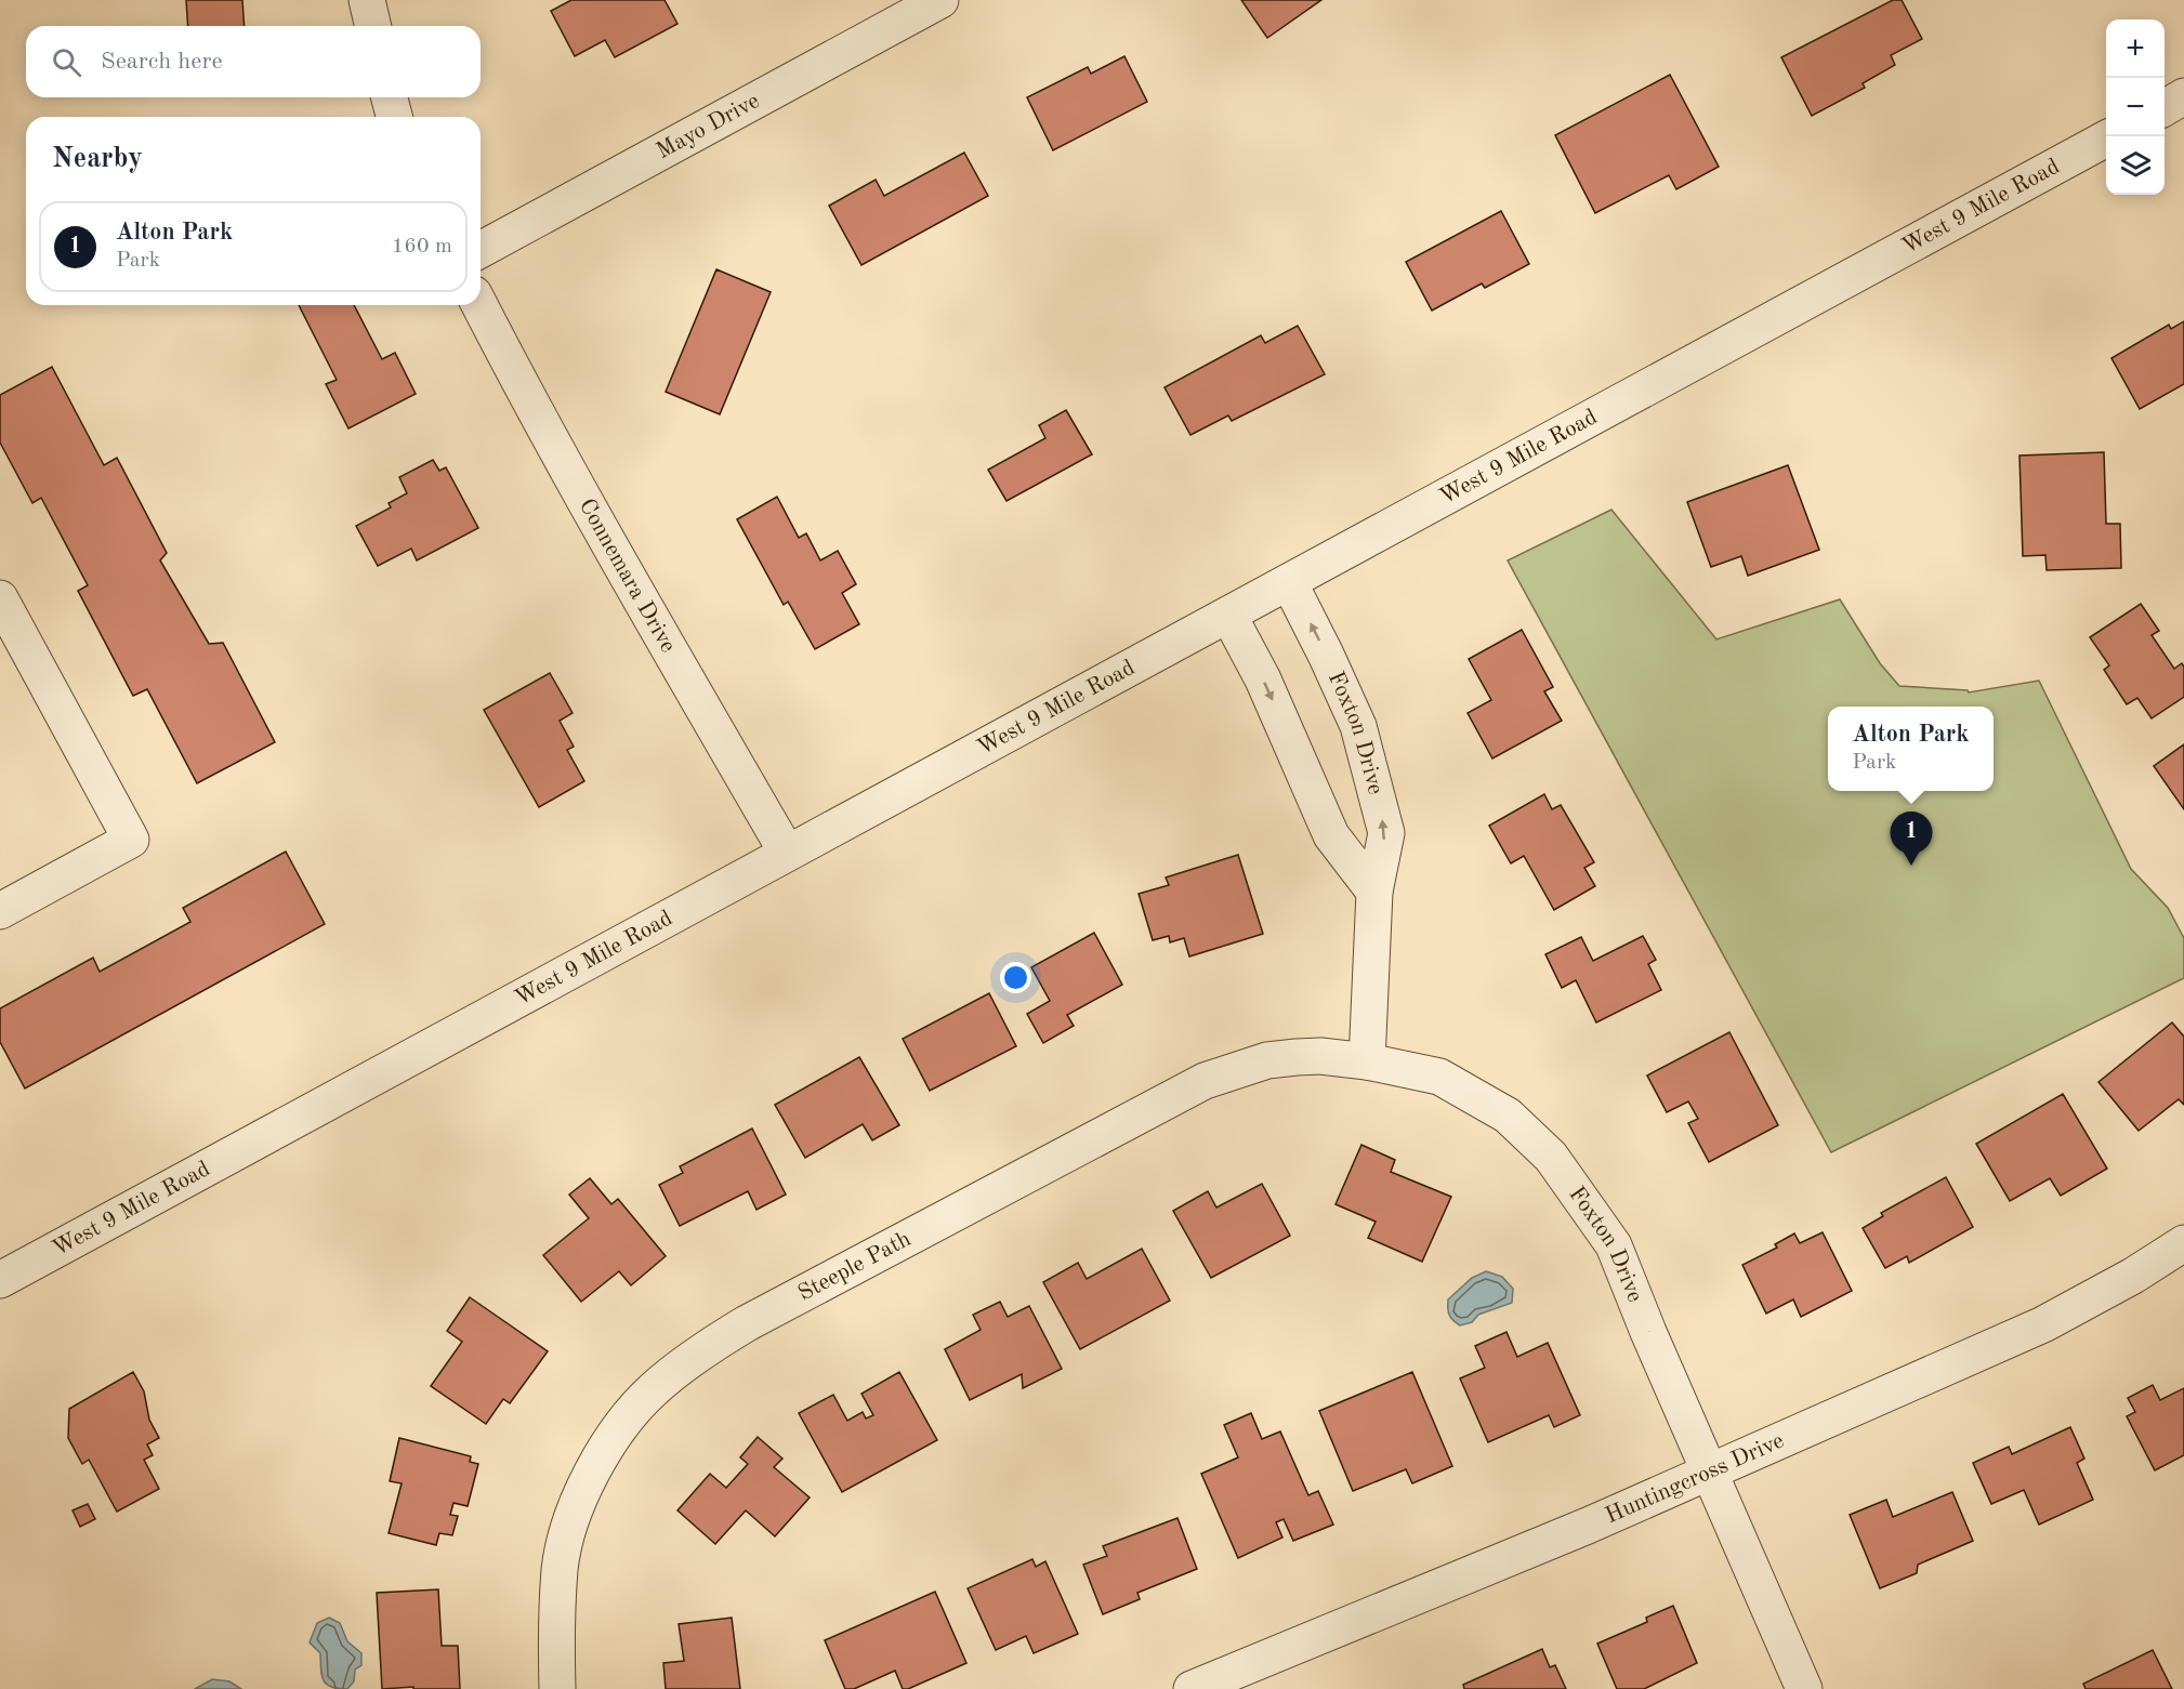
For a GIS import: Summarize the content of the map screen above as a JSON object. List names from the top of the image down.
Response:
{
  "streets": {
    "street": [
      "Mayo Drive",
      "West 9 Mile Road",
      "Connemara Drive",
      "Foxton Drive",
      "Steeple Path",
      "Huntingcross Drive"
    ]
  },
  "crossings": [
    ["West 9 Mile Road", "Connemara Drive"],
    ["West 9 Mile Road", "Foxton Drive"],
    ["Foxton Drive", "Steeple Path"],
    ["Foxton Drive", "Huntingcross Drive"]
  ],
  "page": {
    "map_buttons": ["+", "−"],
    "search": "Search here",
    "heading": "Nearby",
    "list": [
      {
        "mark": "1",
        "name": "Alton Park",
        "note": "Park",
        "value": "160 m"
      }
    ],
    "popup": ["Alton Park", "Park"],
    "pins": "1"
  }
}
